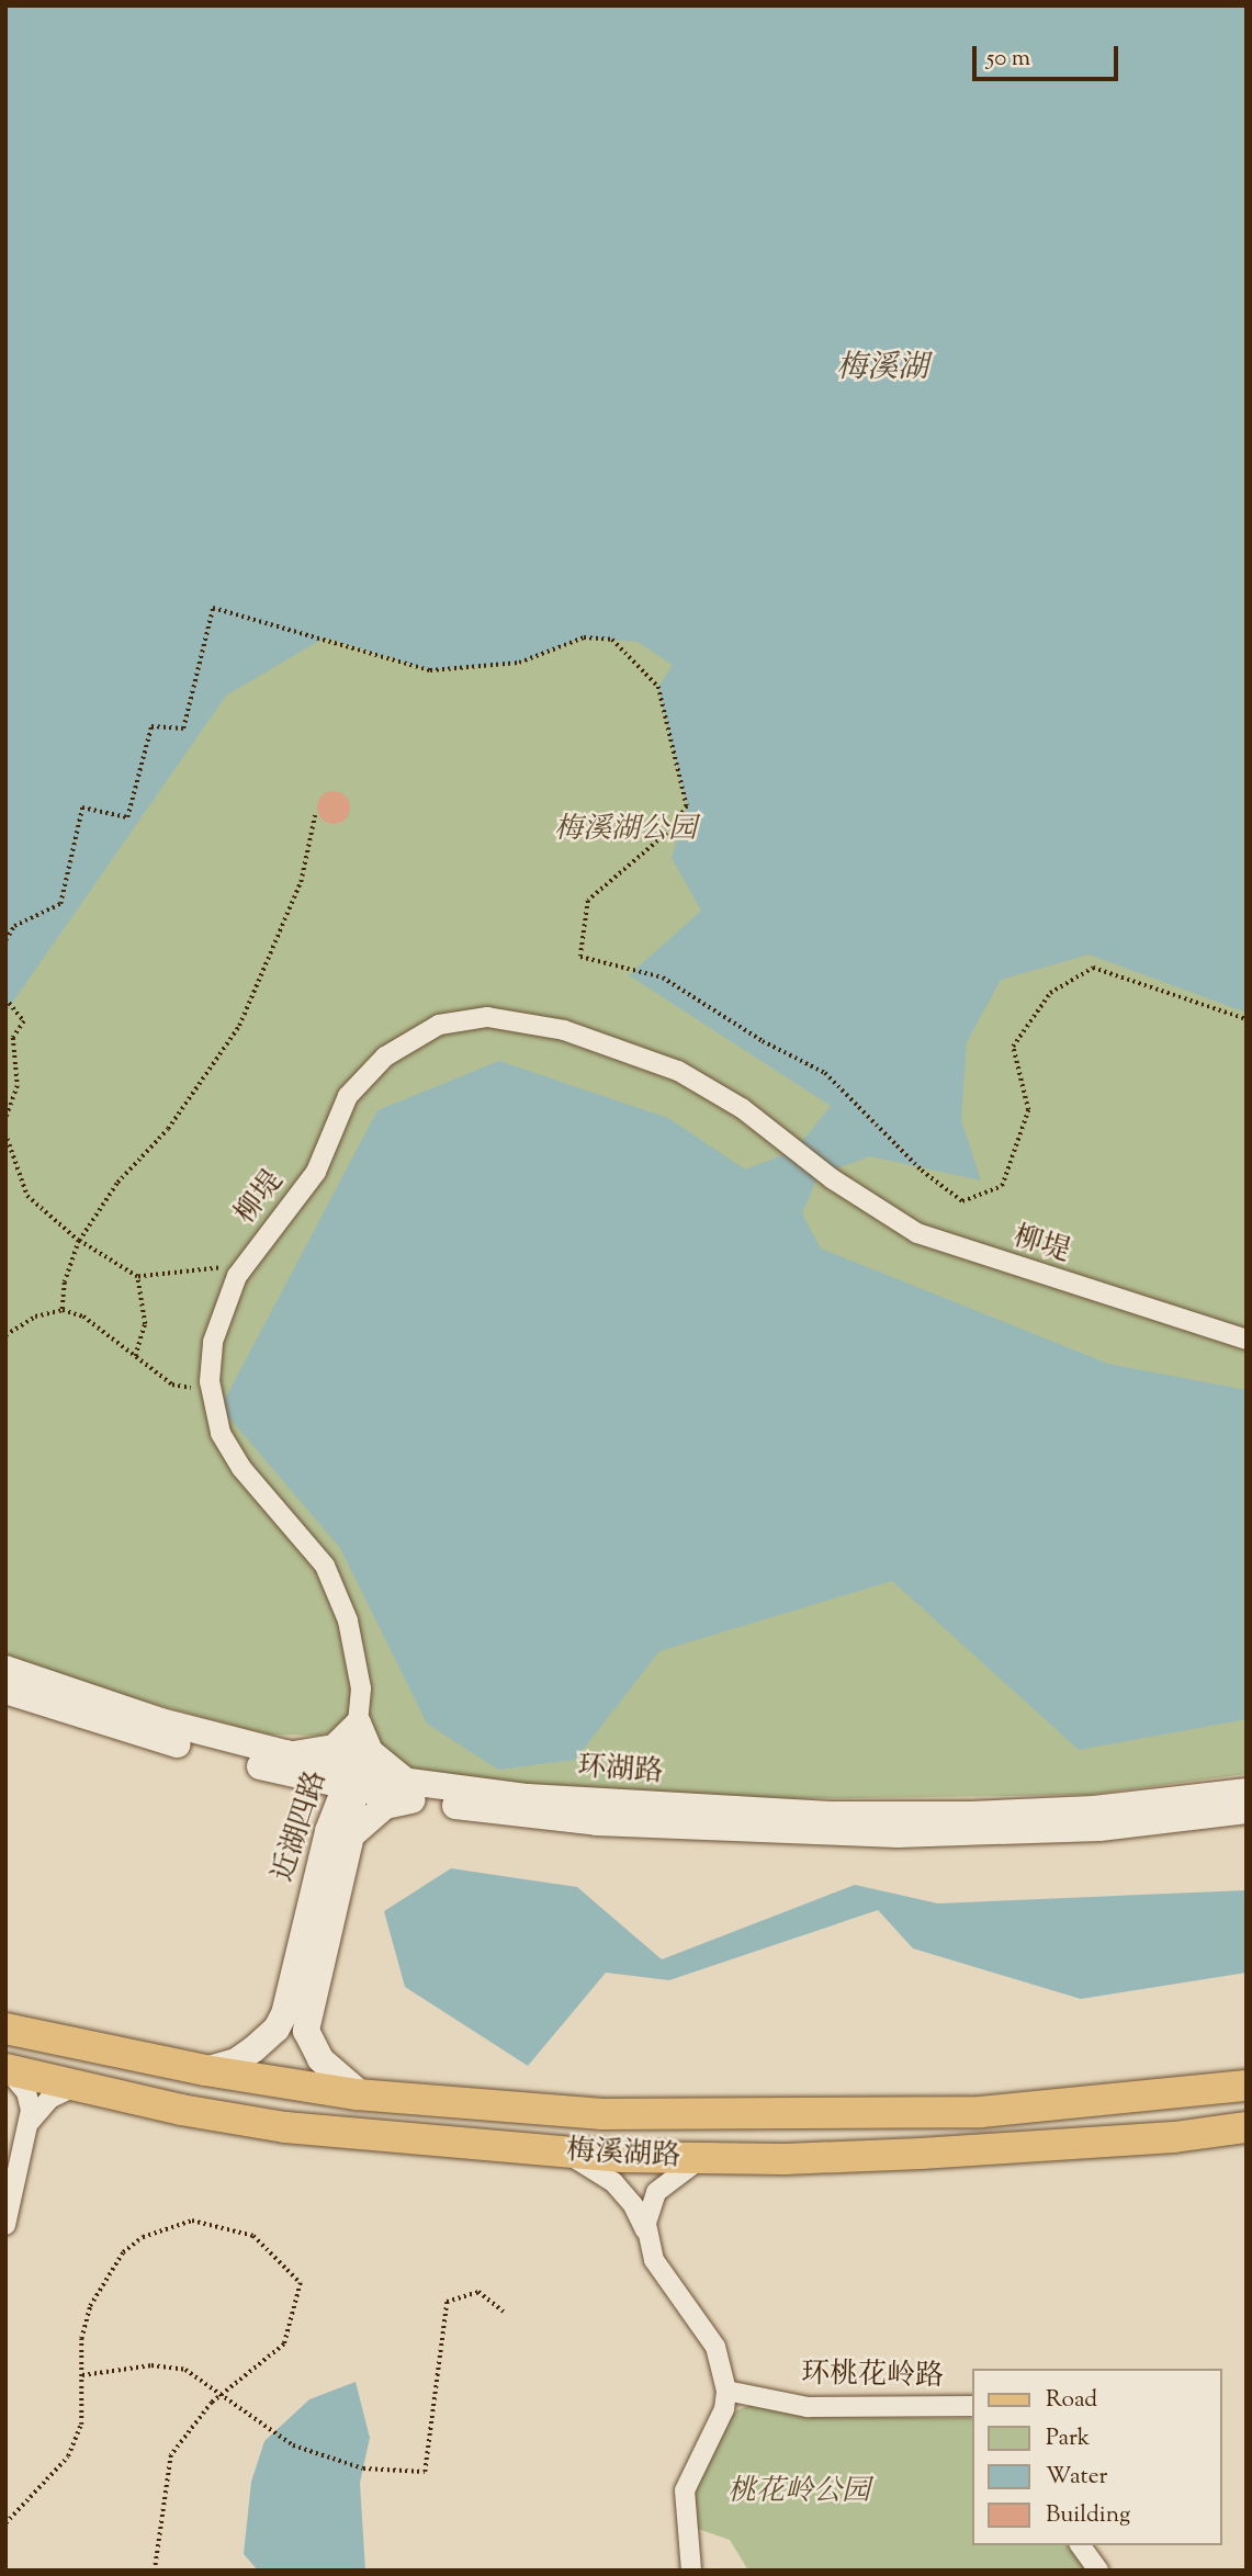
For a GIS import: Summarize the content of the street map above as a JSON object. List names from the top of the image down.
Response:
{
  "streets": {
    "main road": ["环湖路", "近湖四路", "梅溪湖路"],
    "street": ["柳堤", "环桃花岭路"]
  },
  "crossings": [
    ["柳堤", "环湖路"],
    ["柳堤", "近湖四路"],
    ["环湖路", "近湖四路"],
    ["近湖四路", "梅溪湖路"]
  ],
  "water": ["梅溪湖"],
  "parks": ["梅溪湖公园", "桃花岭公园"],
  "legend": [
    "Road",
    "Park",
    "Water",
    "Building"
  ],
  "scale_bar": "50 m"
}
